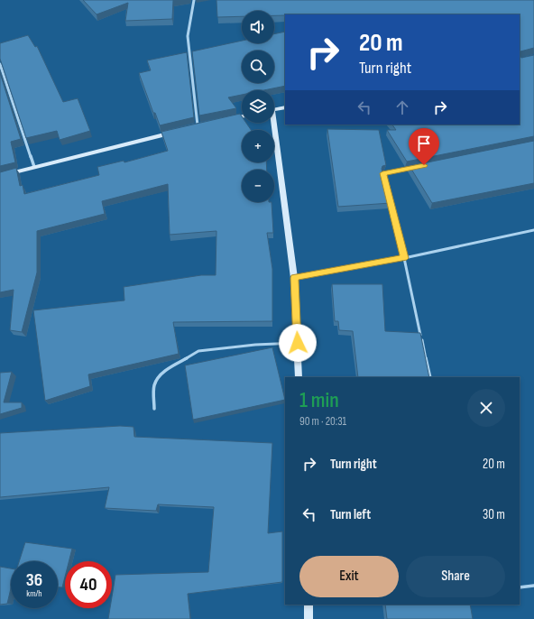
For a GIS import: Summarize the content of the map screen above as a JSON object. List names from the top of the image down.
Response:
{
  "page": {
    "map_buttons": ["+", "−"],
    "turn": ["20 m", "Turn right"],
    "heading": ["1 min", "90 m · 20:31"],
    "list": [
      {
        "name": "Turn right",
        "value": "20 m"
      },
      {
        "name": "Turn left",
        "value": "30 m"
      }
    ],
    "buttons": ["Exit", "Share"],
    "speed": "36 km/h",
    "limit": "40"
  }
}
